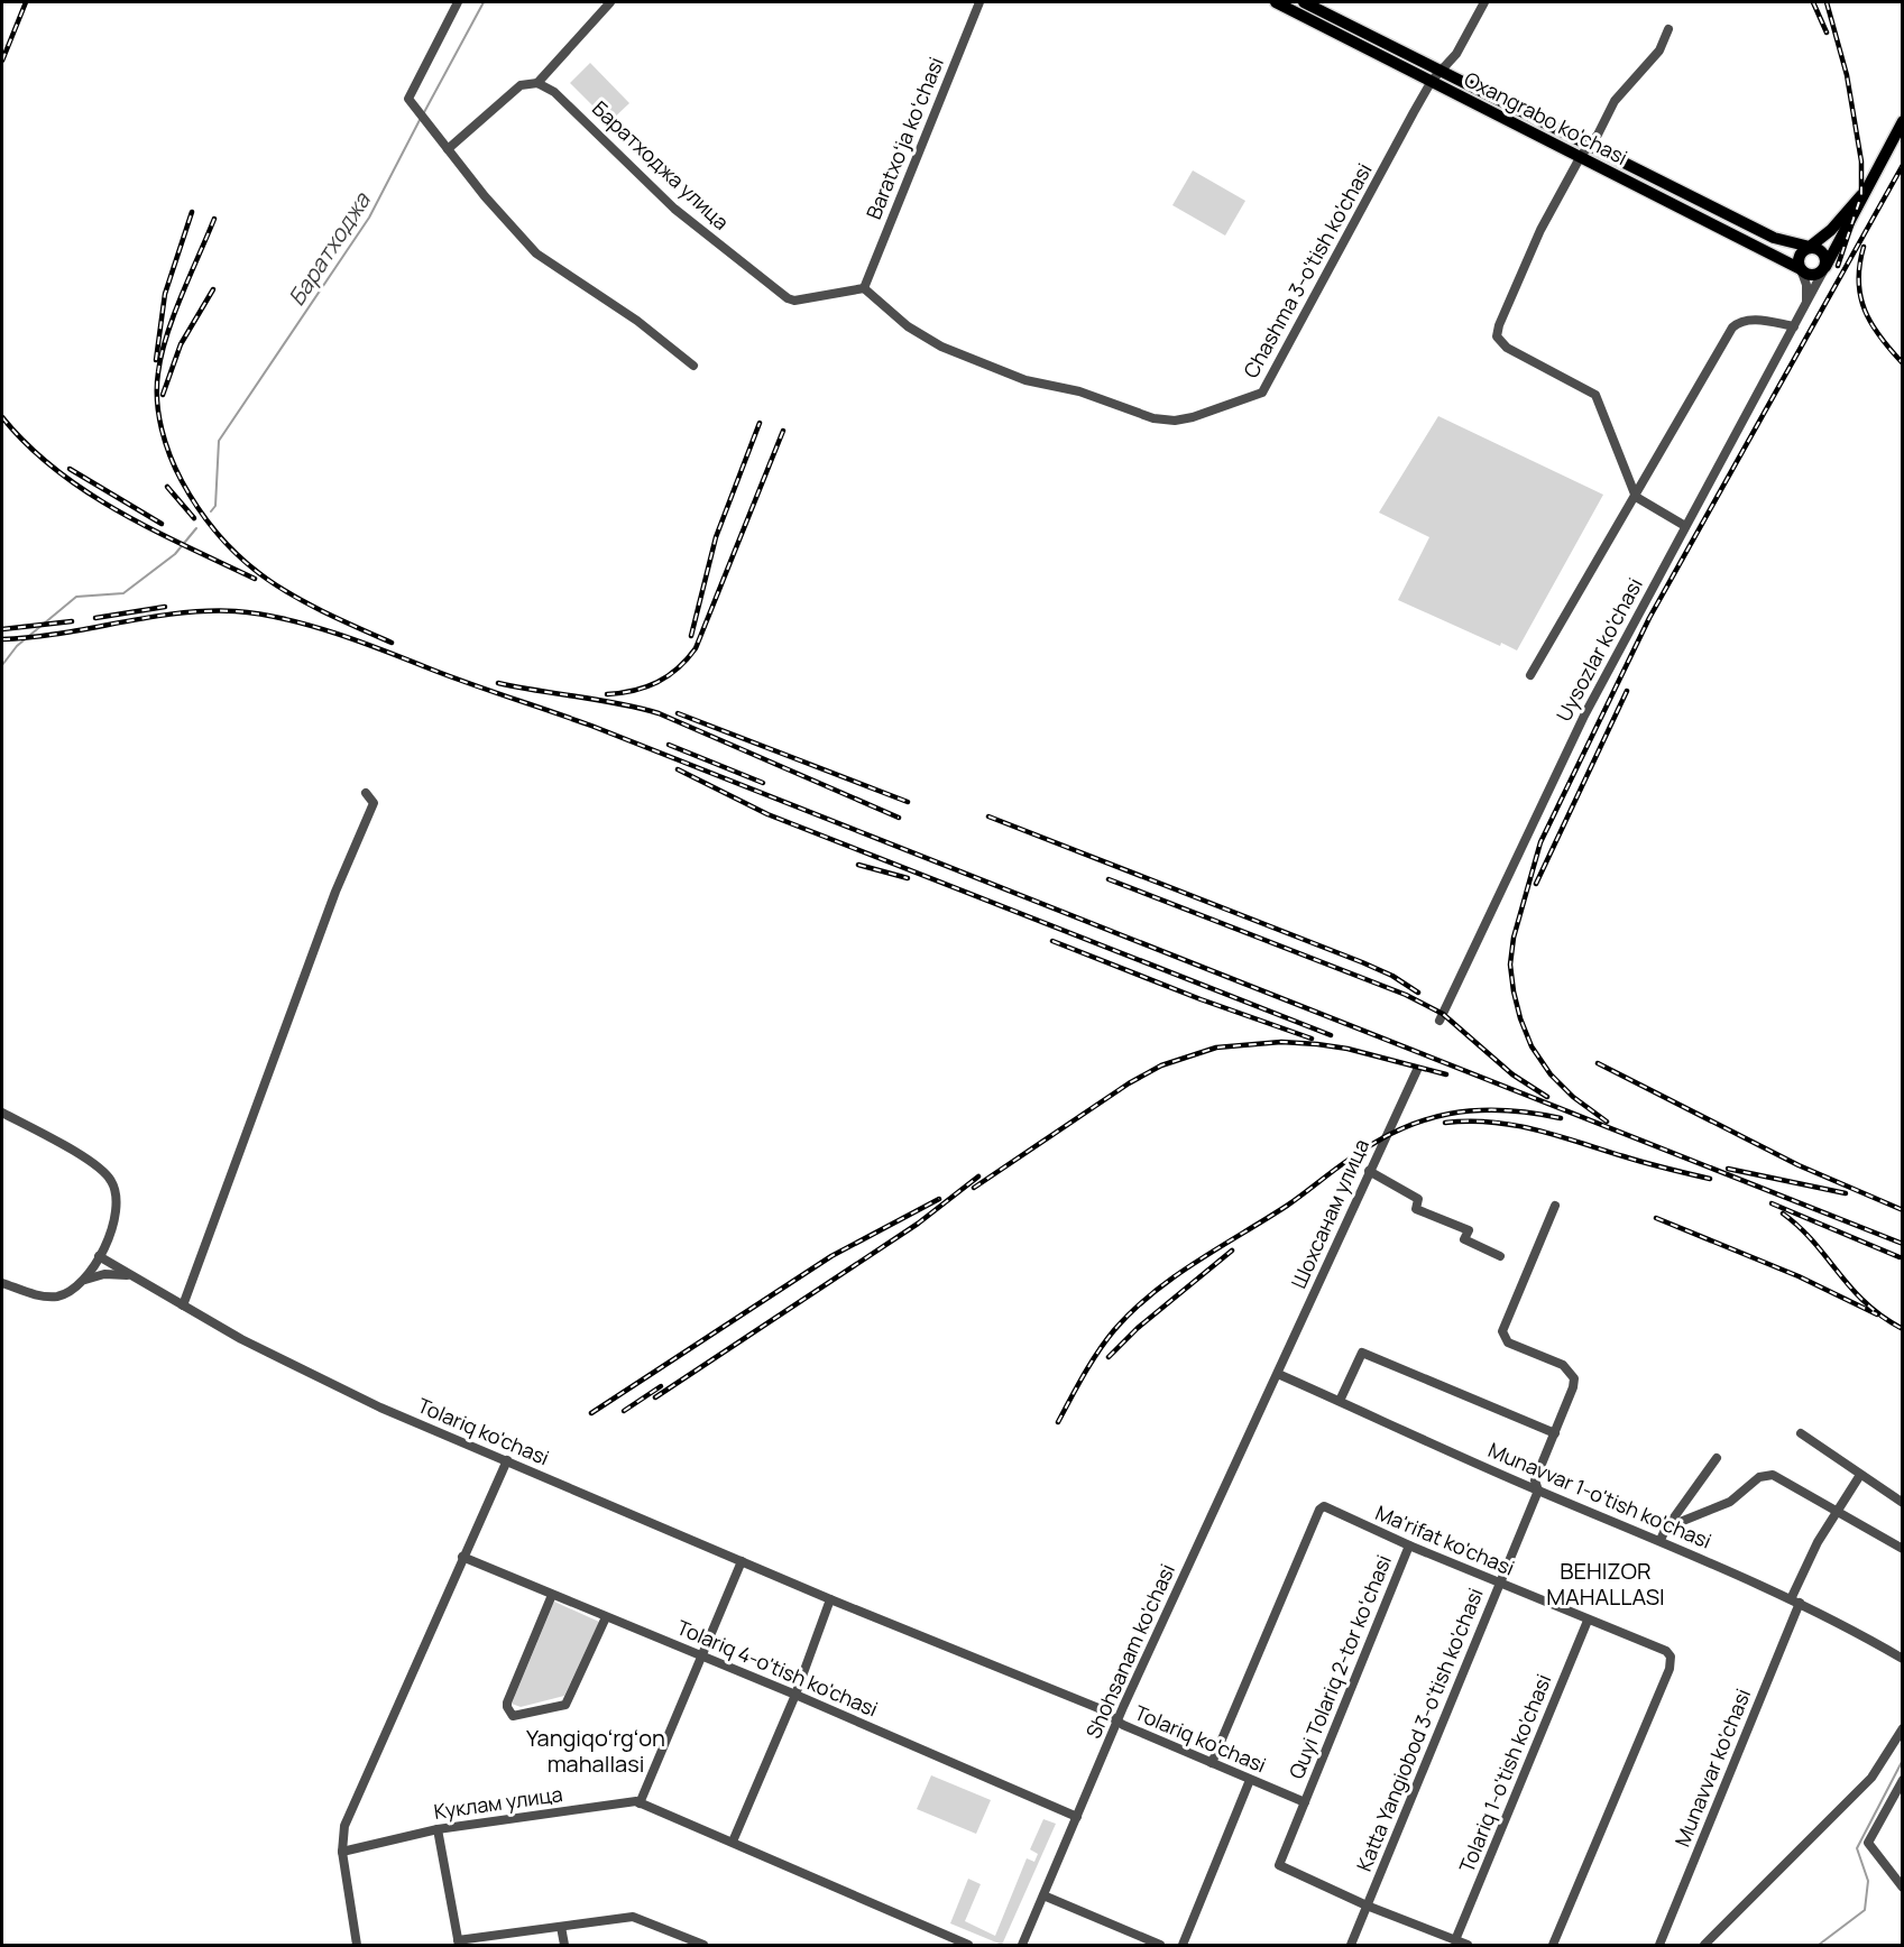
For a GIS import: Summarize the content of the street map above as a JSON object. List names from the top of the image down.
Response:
{
  "streets": {
    "main road": ["Oxangrabo ko'chasi", "Uysozlar ko'chasi"],
    "street": [
      "Baratxoʻja koʻchasi",
      "Баратходжа улица",
      "Chashma 3-o'tish ko'chasi",
      "Шохсанам улица",
      "Tolariq ko'chasi",
      "Munavvar 1-o'tish ko'chasi",
      "Ma'rifat ko'chasi",
      "Shohsanam ko'chasi",
      "Quyi Tolariq 2-tor koʻchasi",
      "Tolariq 4-o'tish ko'chasi",
      "Katta Yangiobod 3-o'tish ko'chasi",
      "Munavvar ko'chasi",
      "Tolariq 1-o'tish ko'chasi",
      "Куклам улица"
    ]
  },
  "crossings": [
    ["Oxangrabo ko'chasi", "Chashma 3-o'tish ko'chasi"],
    ["Oxangrabo ko'chasi", "Uysozlar ko'chasi"],
    ["Baratxoʻja koʻchasi", "Баратходжа улица"],
    ["Baratxoʻja koʻchasi", "Chashma 3-o'tish ko'chasi"],
    ["Баратходжа улица", "Chashma 3-o'tish ko'chasi"],
    ["Шохсанам улица", "Munavvar 1-o'tish ko'chasi"],
    ["Шохсанам улица", "Shohsanam ko'chasi"],
    ["Tolariq ko'chasi", "Ma'rifat ko'chasi"],
    ["Tolariq ko'chasi", "Shohsanam ko'chasi"],
    ["Tolariq ko'chasi", "Quyi Tolariq 2-tor koʻchasi"],
    ["Munavvar 1-o'tish ko'chasi", "Shohsanam ko'chasi"],
    ["Munavvar 1-o'tish ko'chasi", "Katta Yangiobod 3-o'tish ko'chasi"],
    ["Munavvar 1-o'tish ko'chasi", "Munavvar ko'chasi"],
    ["Ma'rifat ko'chasi", "Quyi Tolariq 2-tor koʻchasi"],
    ["Ma'rifat ko'chasi", "Katta Yangiobod 3-o'tish ko'chasi"],
    ["Ma'rifat ko'chasi", "Tolariq 1-o'tish ko'chasi"],
    ["Shohsanam ko'chasi", "Tolariq 4-o'tish ko'chasi"]
  ],
  "districts": ["BEHIZOR MAHALLASI", "Yangiqoʻrgʻon mahallasi"],
  "water": ["Баратходжа"]
}
